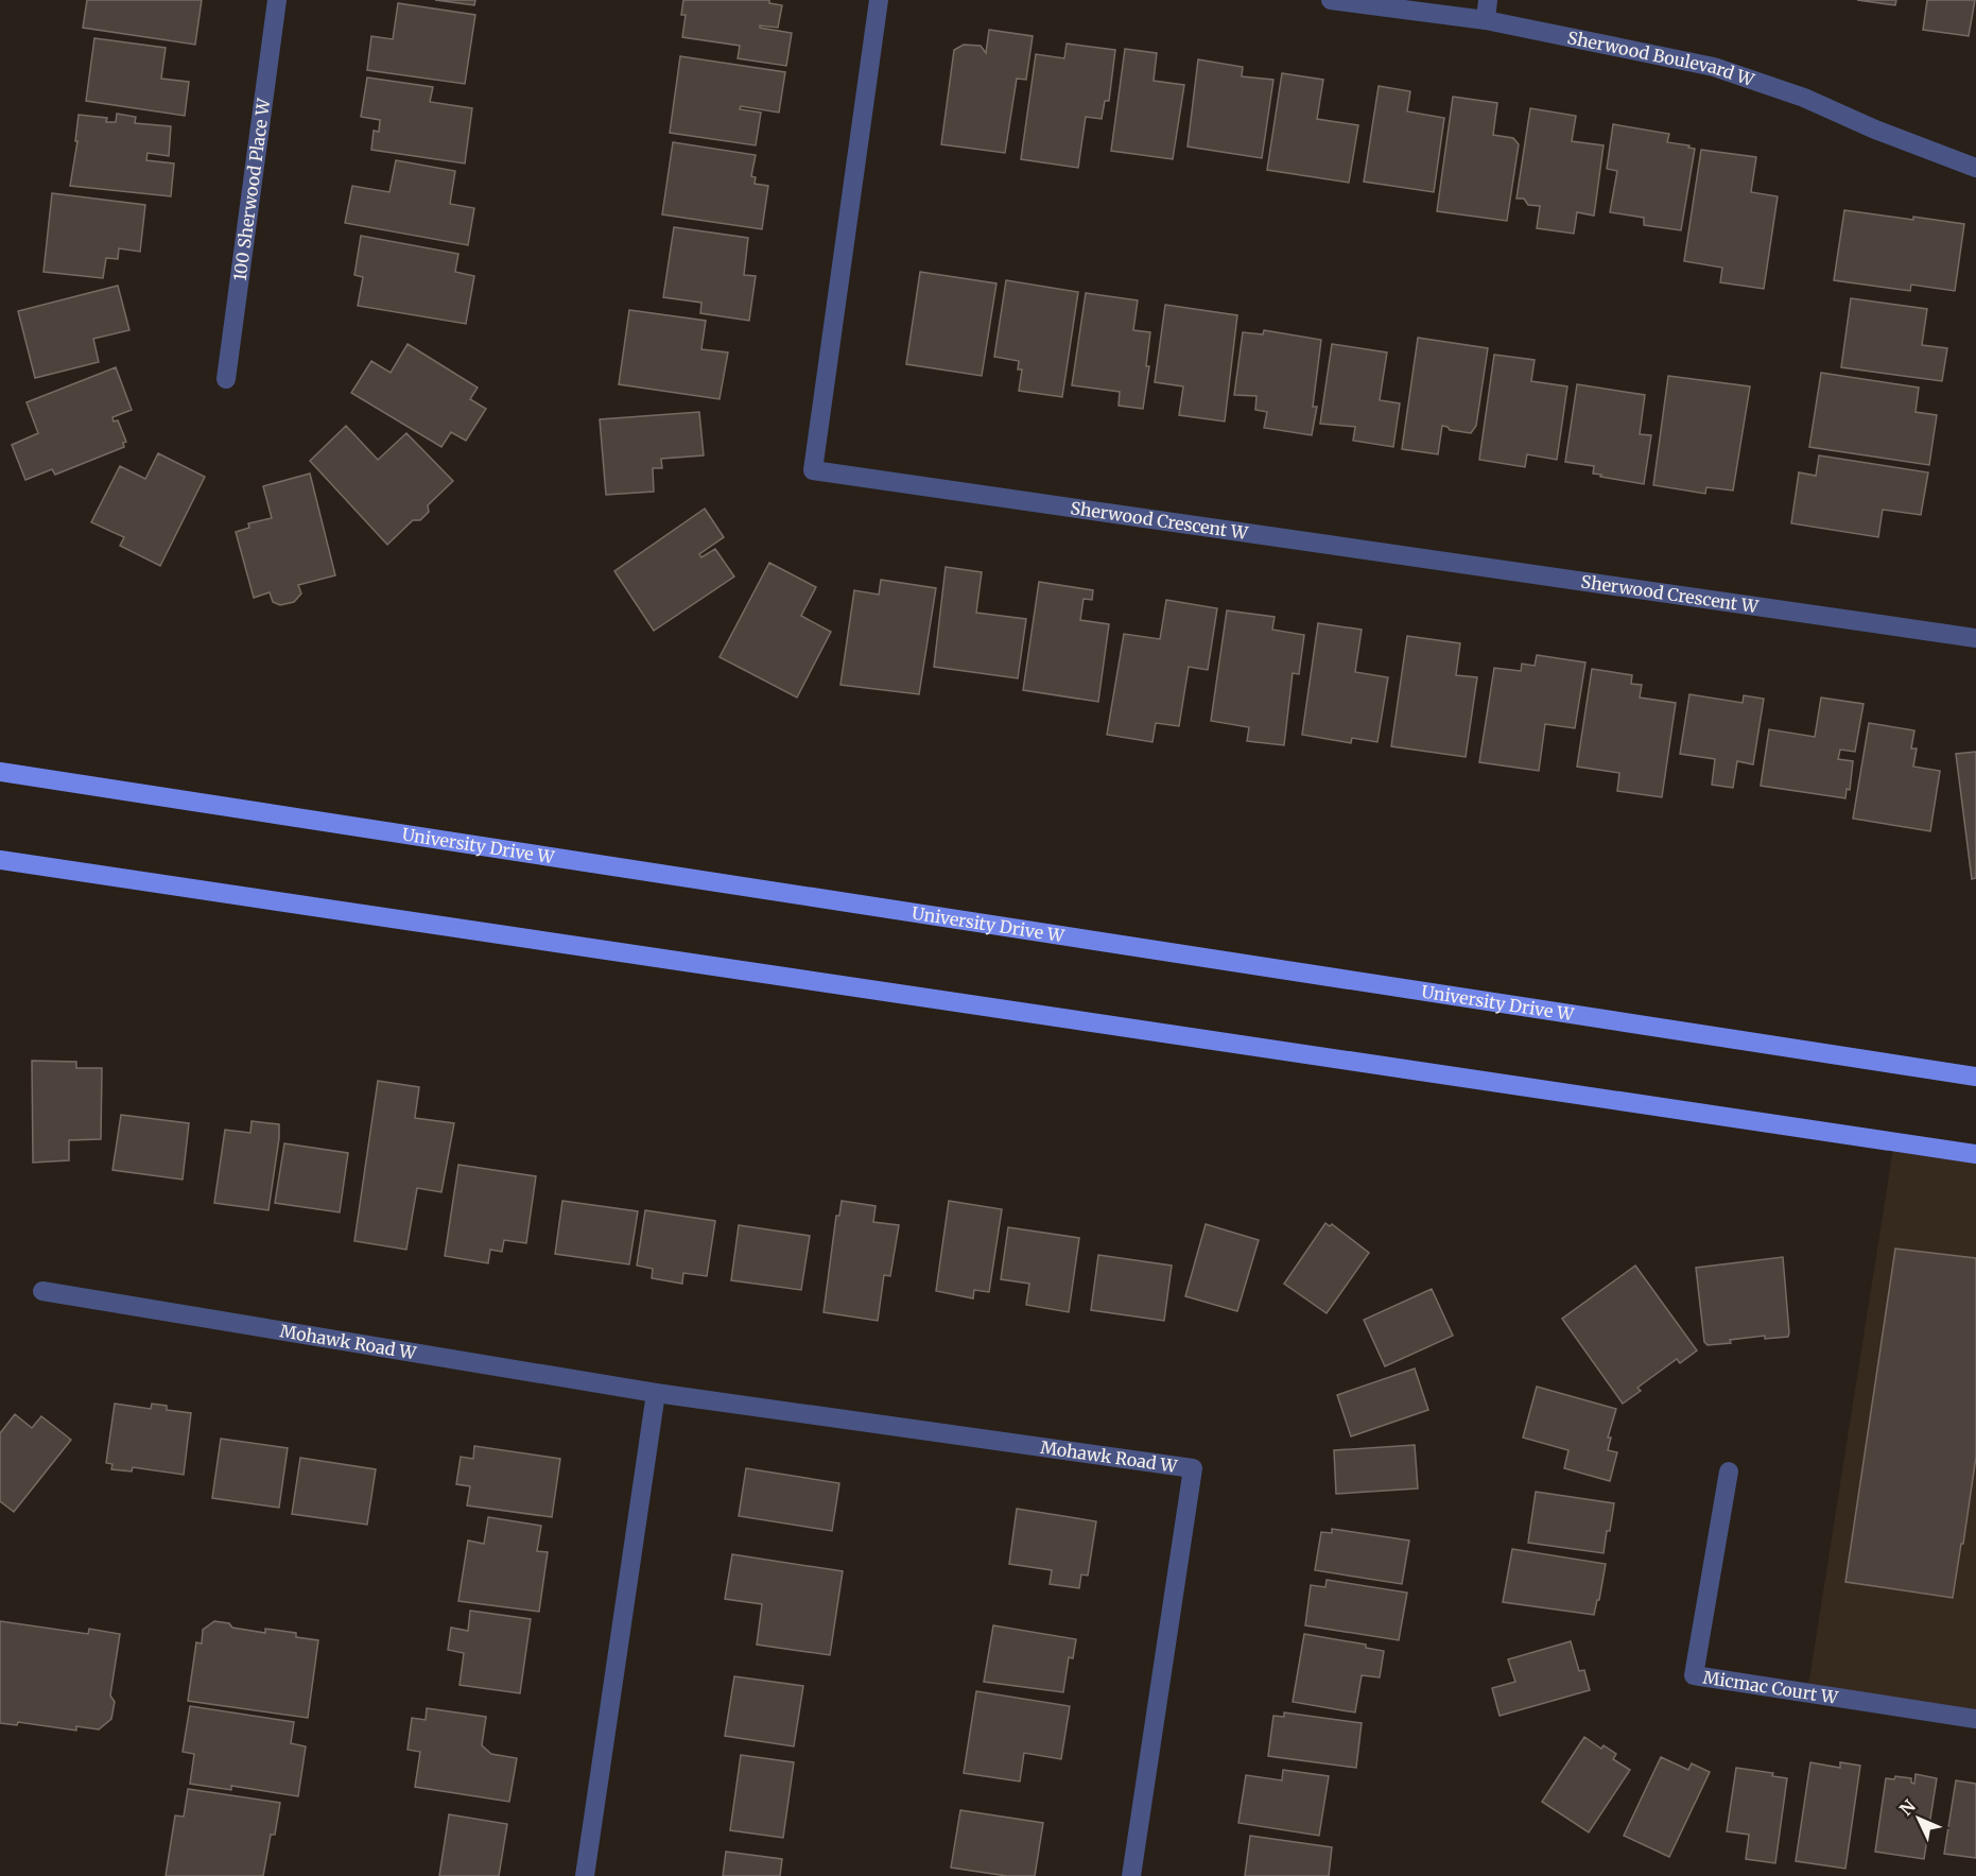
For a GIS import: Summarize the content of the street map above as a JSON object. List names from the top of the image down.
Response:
{
  "streets": {
    "main road": ["University Drive W"],
    "street": [
      "Sherwood Boulevard W",
      "100 Sherwood Place W",
      "Sherwood Crescent W",
      "Mohawk Road W",
      "Micmac Court W"
    ]
  },
  "north": "top left"
}
